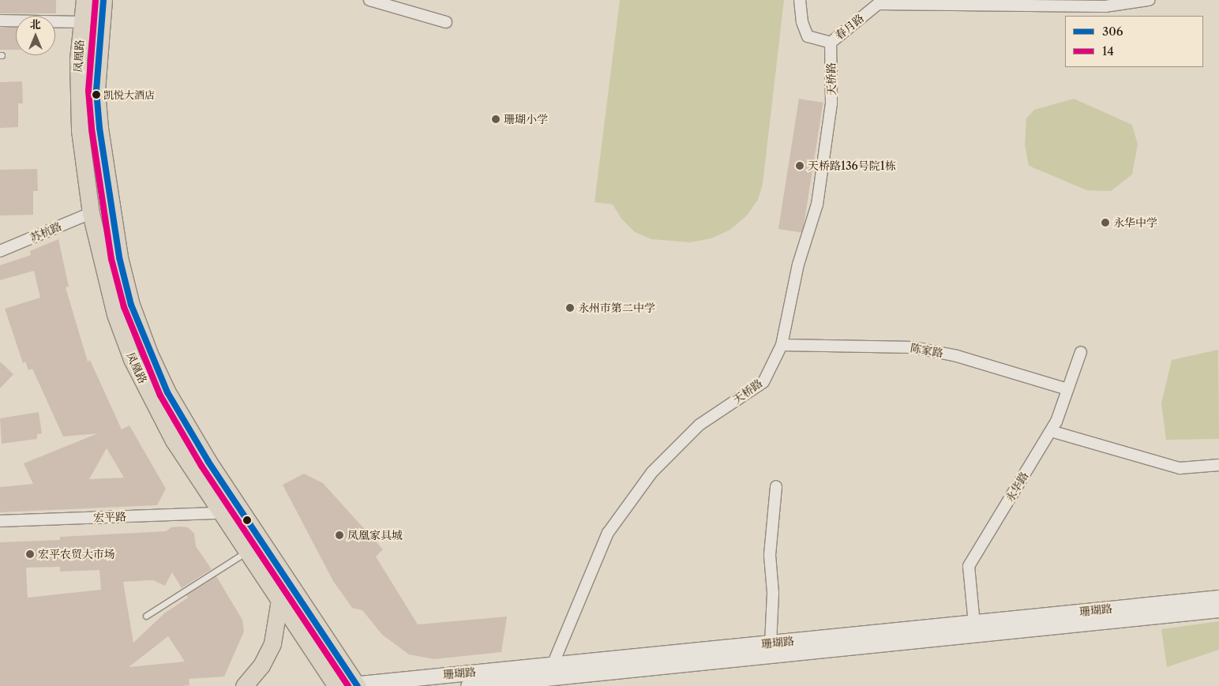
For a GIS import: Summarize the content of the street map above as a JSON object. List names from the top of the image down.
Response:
{
  "streets": {
    "main road": ["凤凰路", "珊瑚路"],
    "street": [
      "春月路",
      "天桥路",
      "苏杭路",
      "陈家路",
      "永华路",
      "宏平路"
    ]
  },
  "crossings": [
    ["春月路", "天桥路"],
    ["凤凰路", "苏杭路"],
    ["凤凰路", "宏平路"],
    ["凤凰路", "珊瑚路"],
    ["天桥路", "陈家路"],
    ["天桥路", "珊瑚路"],
    ["陈家路", "永华路"],
    ["永华路", "珊瑚路"]
  ],
  "places": [
    "凯悦大酒店",
    "珊瑚小学",
    "天桥路136号院1栋",
    "永华中学",
    "永州市第二中学",
    "凤凰家具城",
    "宏平农贸大市场"
  ],
  "lines": ["transit line 306", "transit line 14"],
  "legend": ["306", "14"],
  "north": "top"
}
